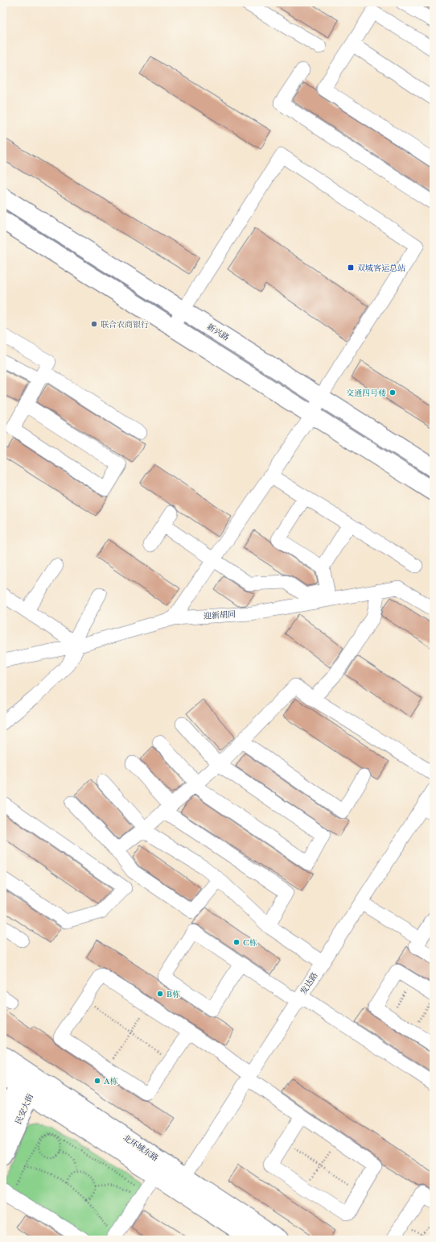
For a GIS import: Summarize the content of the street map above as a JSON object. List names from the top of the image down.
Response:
{
  "streets": {
    "main road": ["新兴路", "民安大街", "北环城东路"],
    "street": ["迎新胡同", "发达路"]
  },
  "crossings": [
    ["发达路", "北环城东路"],
    ["民安大街", "北环城东路"]
  ],
  "places": {
    "transit": ["双城客运总站"],
    "other": [
      "联合农商银行",
      "交通四号楼",
      "C栋",
      "B栋",
      "A栋"
    ]
  }
}
